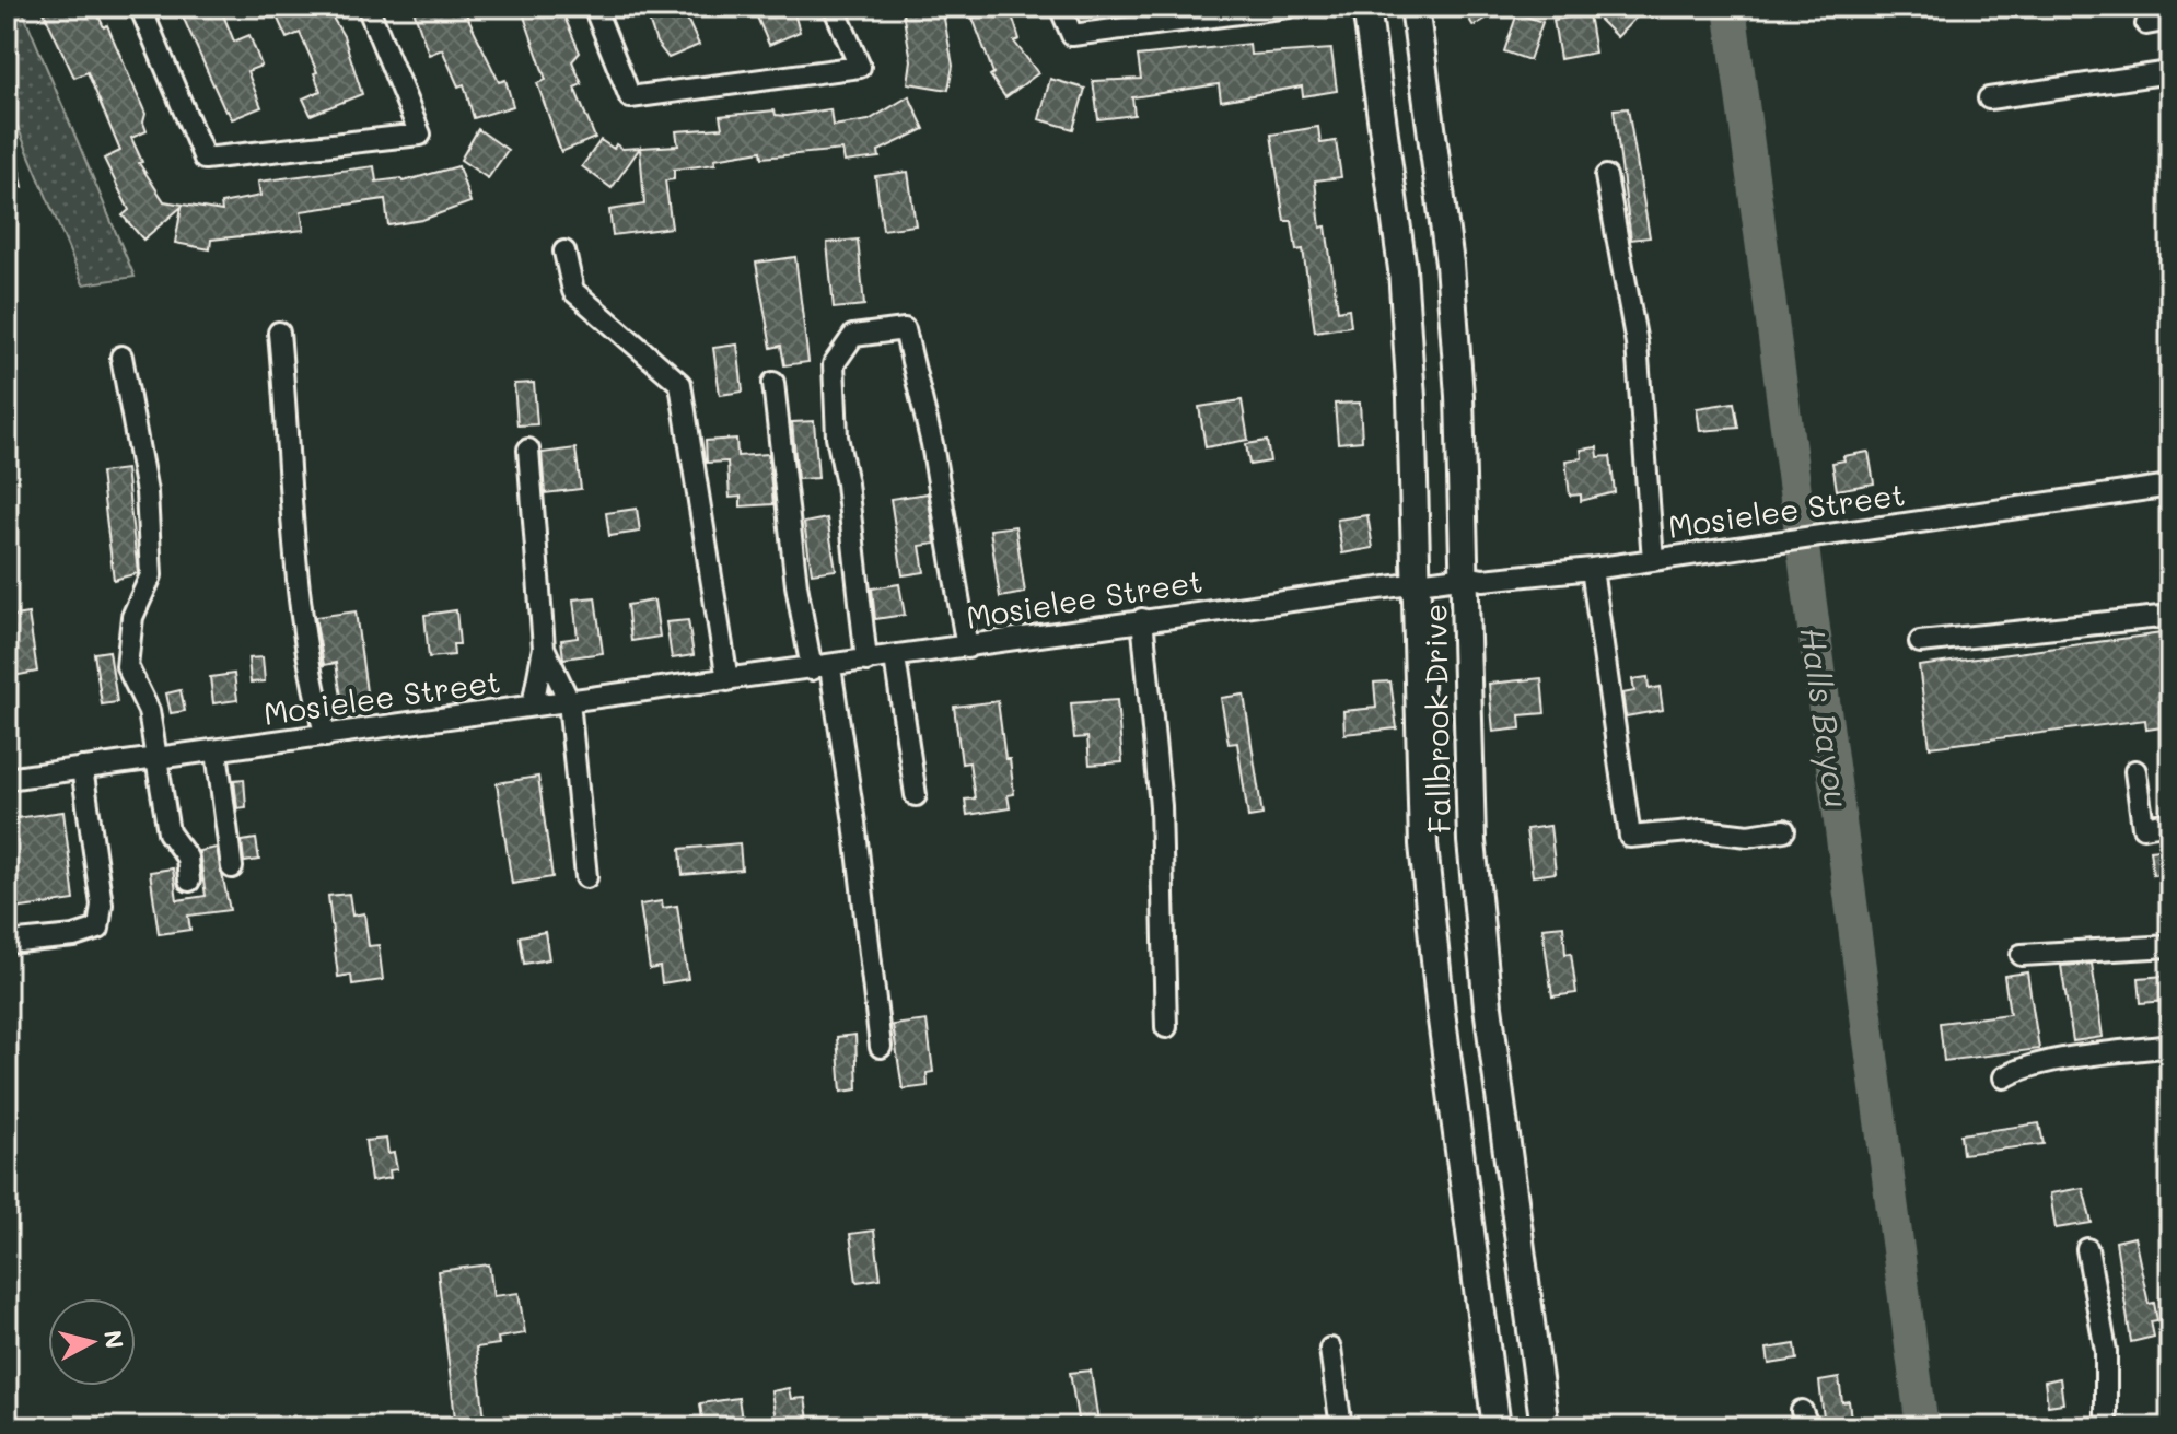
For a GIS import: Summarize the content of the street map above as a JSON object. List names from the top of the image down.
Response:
{
  "streets": {
    "main road": ["Fallbrook Drive"],
    "street": ["Mosielee Street"]
  },
  "crossings": [
    ["Mosielee Street", "Fallbrook Drive"]
  ],
  "water": ["Halls Bayou"],
  "north": "right"
}
